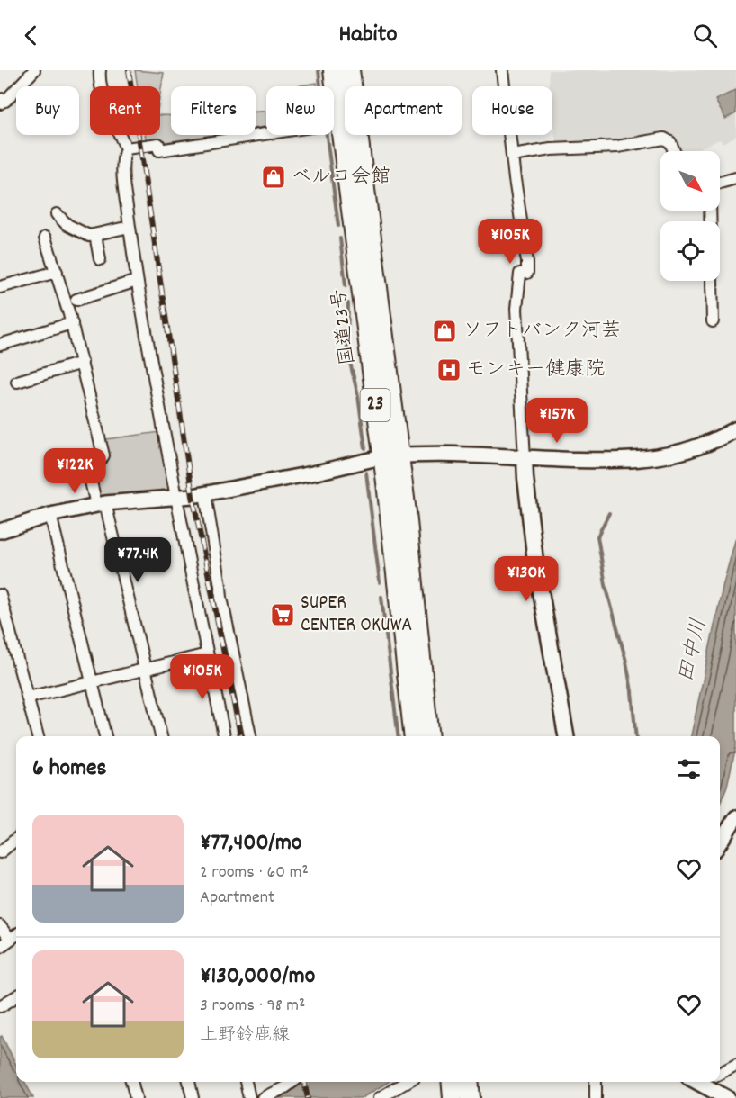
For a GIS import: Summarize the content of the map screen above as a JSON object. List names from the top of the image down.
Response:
{
  "streets": {
    "highway": ["国道23号", "23"]
  },
  "water": ["田中川"],
  "places": {
    "shop": ["ベルコ会館", "ソフトバンク河芸"],
    "hospital": ["モンキー健康院"],
    "supermarket": ["SUPER CENTER OKUWA"]
  },
  "north": "bottom right",
  "page": {
    "header": "Habito",
    "chip": [
      "Buy",
      "Rent",
      "Filters",
      "New",
      "Apartment",
      "House"
    ],
    "price": [
      "¥105K",
      "¥157K",
      "¥122K",
      "¥77.4K",
      "¥130K",
      "¥105K"
    ],
    "heading": "6 homes",
    "list": [
      {
        "name": "¥77,400/mo",
        "note": "2 rooms · 60 m² · Apartment"
      },
      {
        "name": "¥130,000/mo",
        "note": "3 rooms · 98 m² · 上野鈴鹿線"
      }
    ]
  }
}
